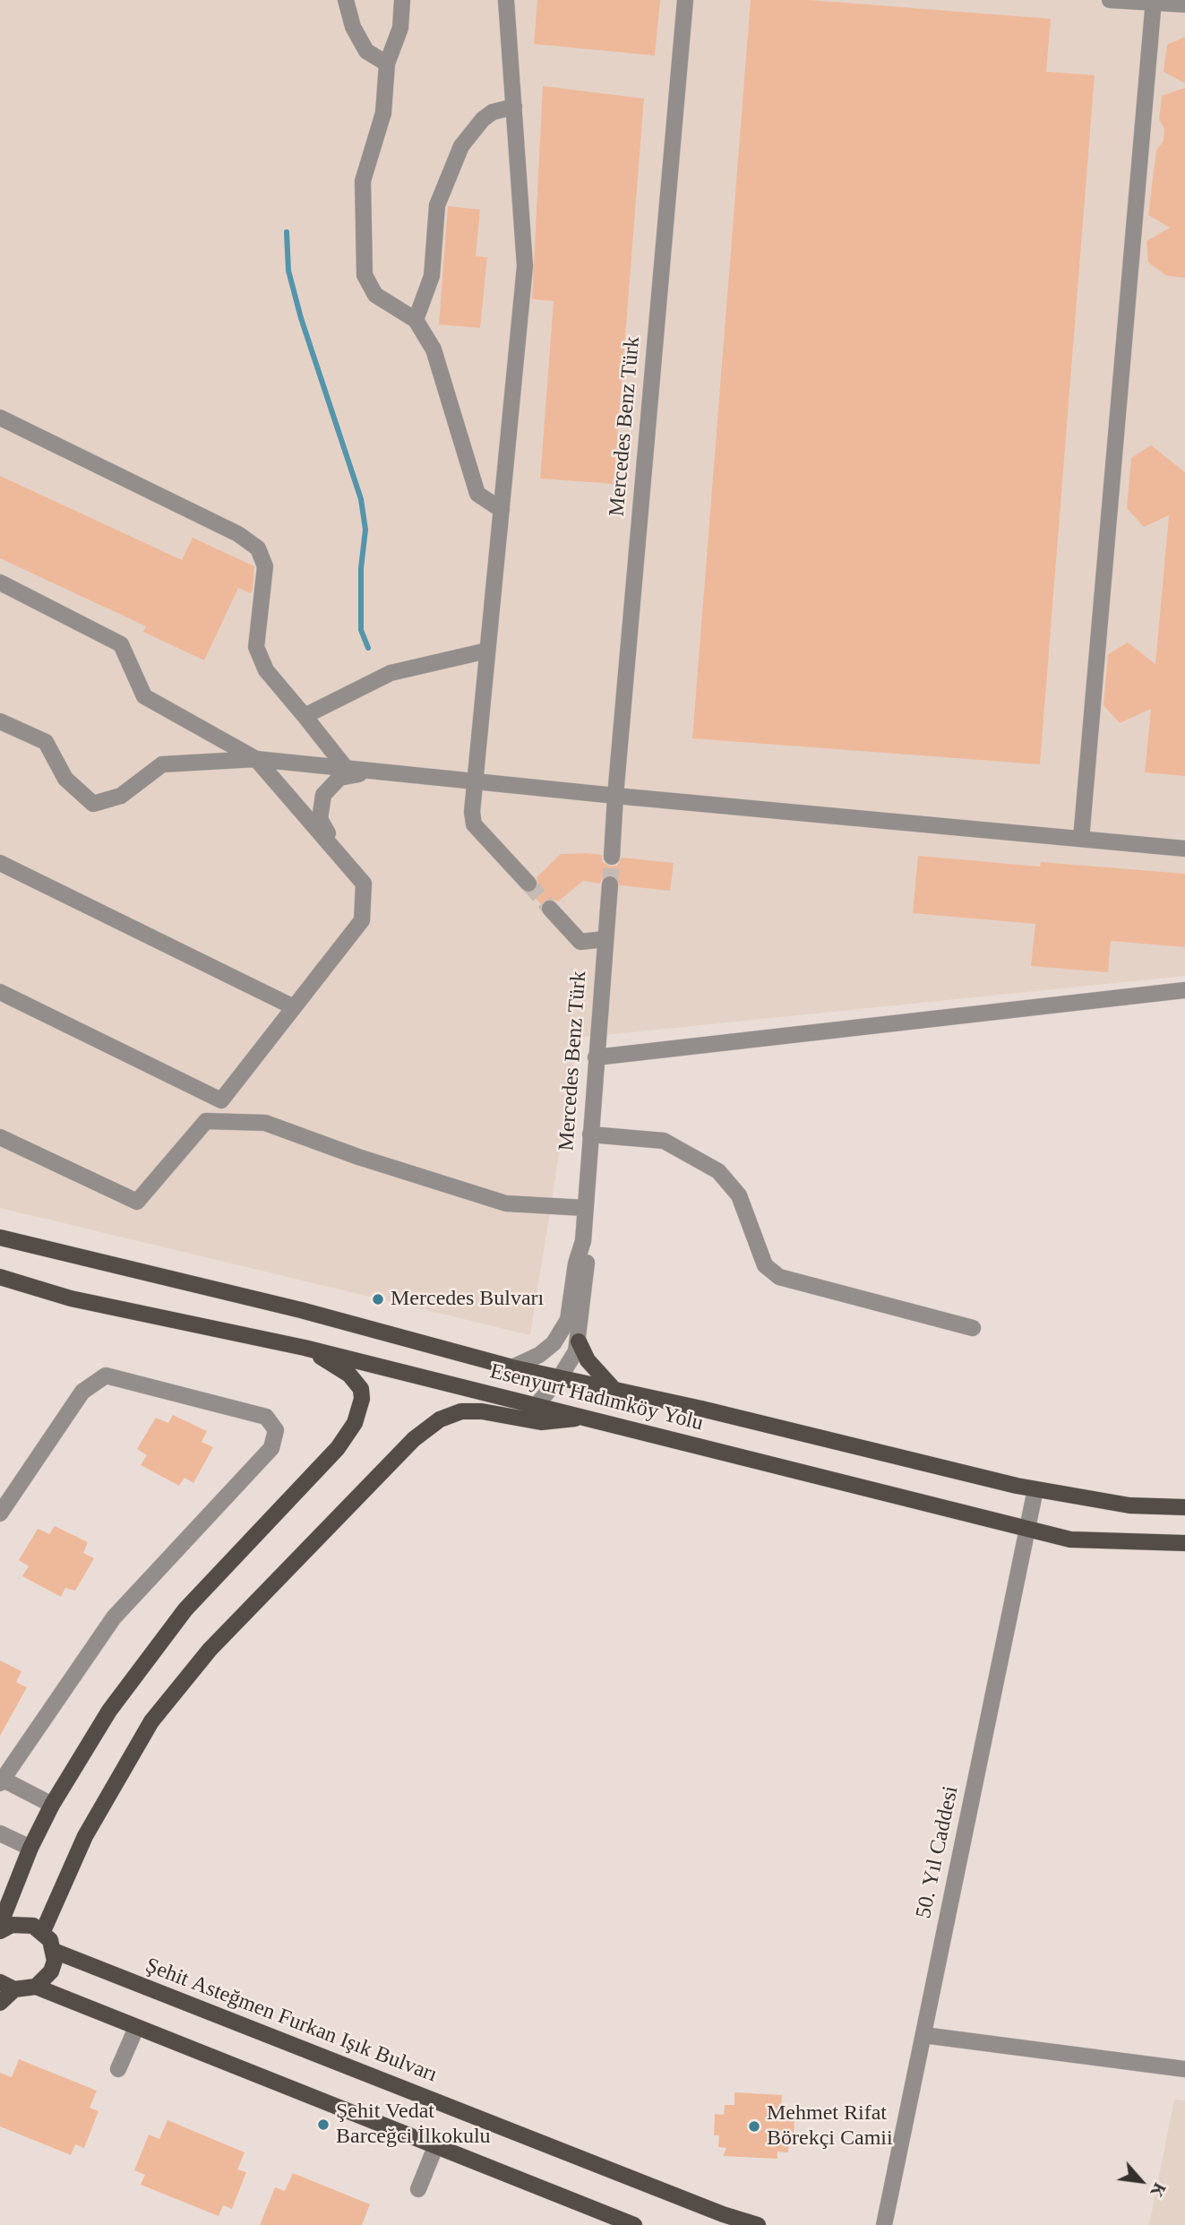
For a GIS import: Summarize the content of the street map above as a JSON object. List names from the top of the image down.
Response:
{
  "streets": {
    "main road": ["Esenyurt Hadımköy Yolu", "Şehit Asteğmen Furkan Işık Bulvarı"],
    "street": ["Mercedes Benz Türk", "50. Yıl Caddesi"]
  },
  "crossings": [
    ["Mercedes Benz Türk", "Esenyurt Hadımköy Yolu"],
    ["Esenyurt Hadımköy Yolu", "50. Yıl Caddesi"]
  ],
  "places": ["Mercedes Bulvarı", "Şehit Vedat Barceğci İlkokulu", "Mehmet Rifat Börekçi Camii"],
  "north": "bottom right"
}
